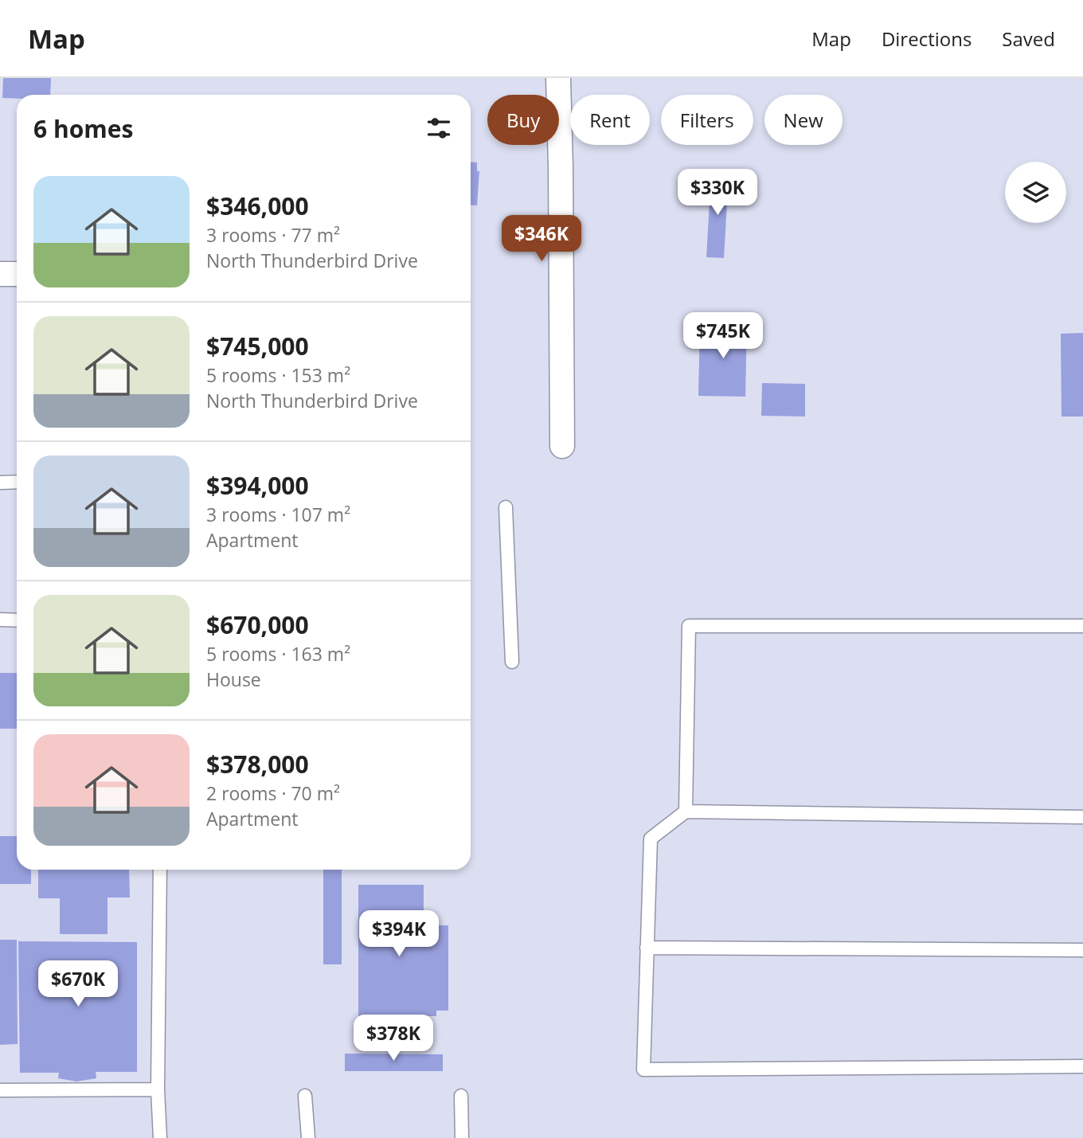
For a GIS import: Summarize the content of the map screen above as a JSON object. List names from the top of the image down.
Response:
{
  "page": {
    "header": "Map",
    "nav": ["Map", "Directions", "Saved"],
    "chip": [
      "Buy",
      "Rent",
      "Filters",
      "New"
    ],
    "heading": "6 homes",
    "list": [
      {
        "name": "$346,000",
        "note": "3 rooms · 77 m² · North Thunderbird Drive"
      },
      {
        "name": "$745,000",
        "note": "5 rooms · 153 m² · North Thunderbird Drive"
      },
      {
        "name": "$394,000",
        "note": "3 rooms · 107 m² · Apartment"
      },
      {
        "name": "$670,000",
        "note": "5 rooms · 163 m² · House"
      },
      {
        "name": "$378,000",
        "note": "2 rooms · 70 m² · Apartment"
      }
    ],
    "price": [
      "$330K",
      "$346K",
      "$745K",
      "$394K",
      "$670K",
      "$378K"
    ]
  }
}
